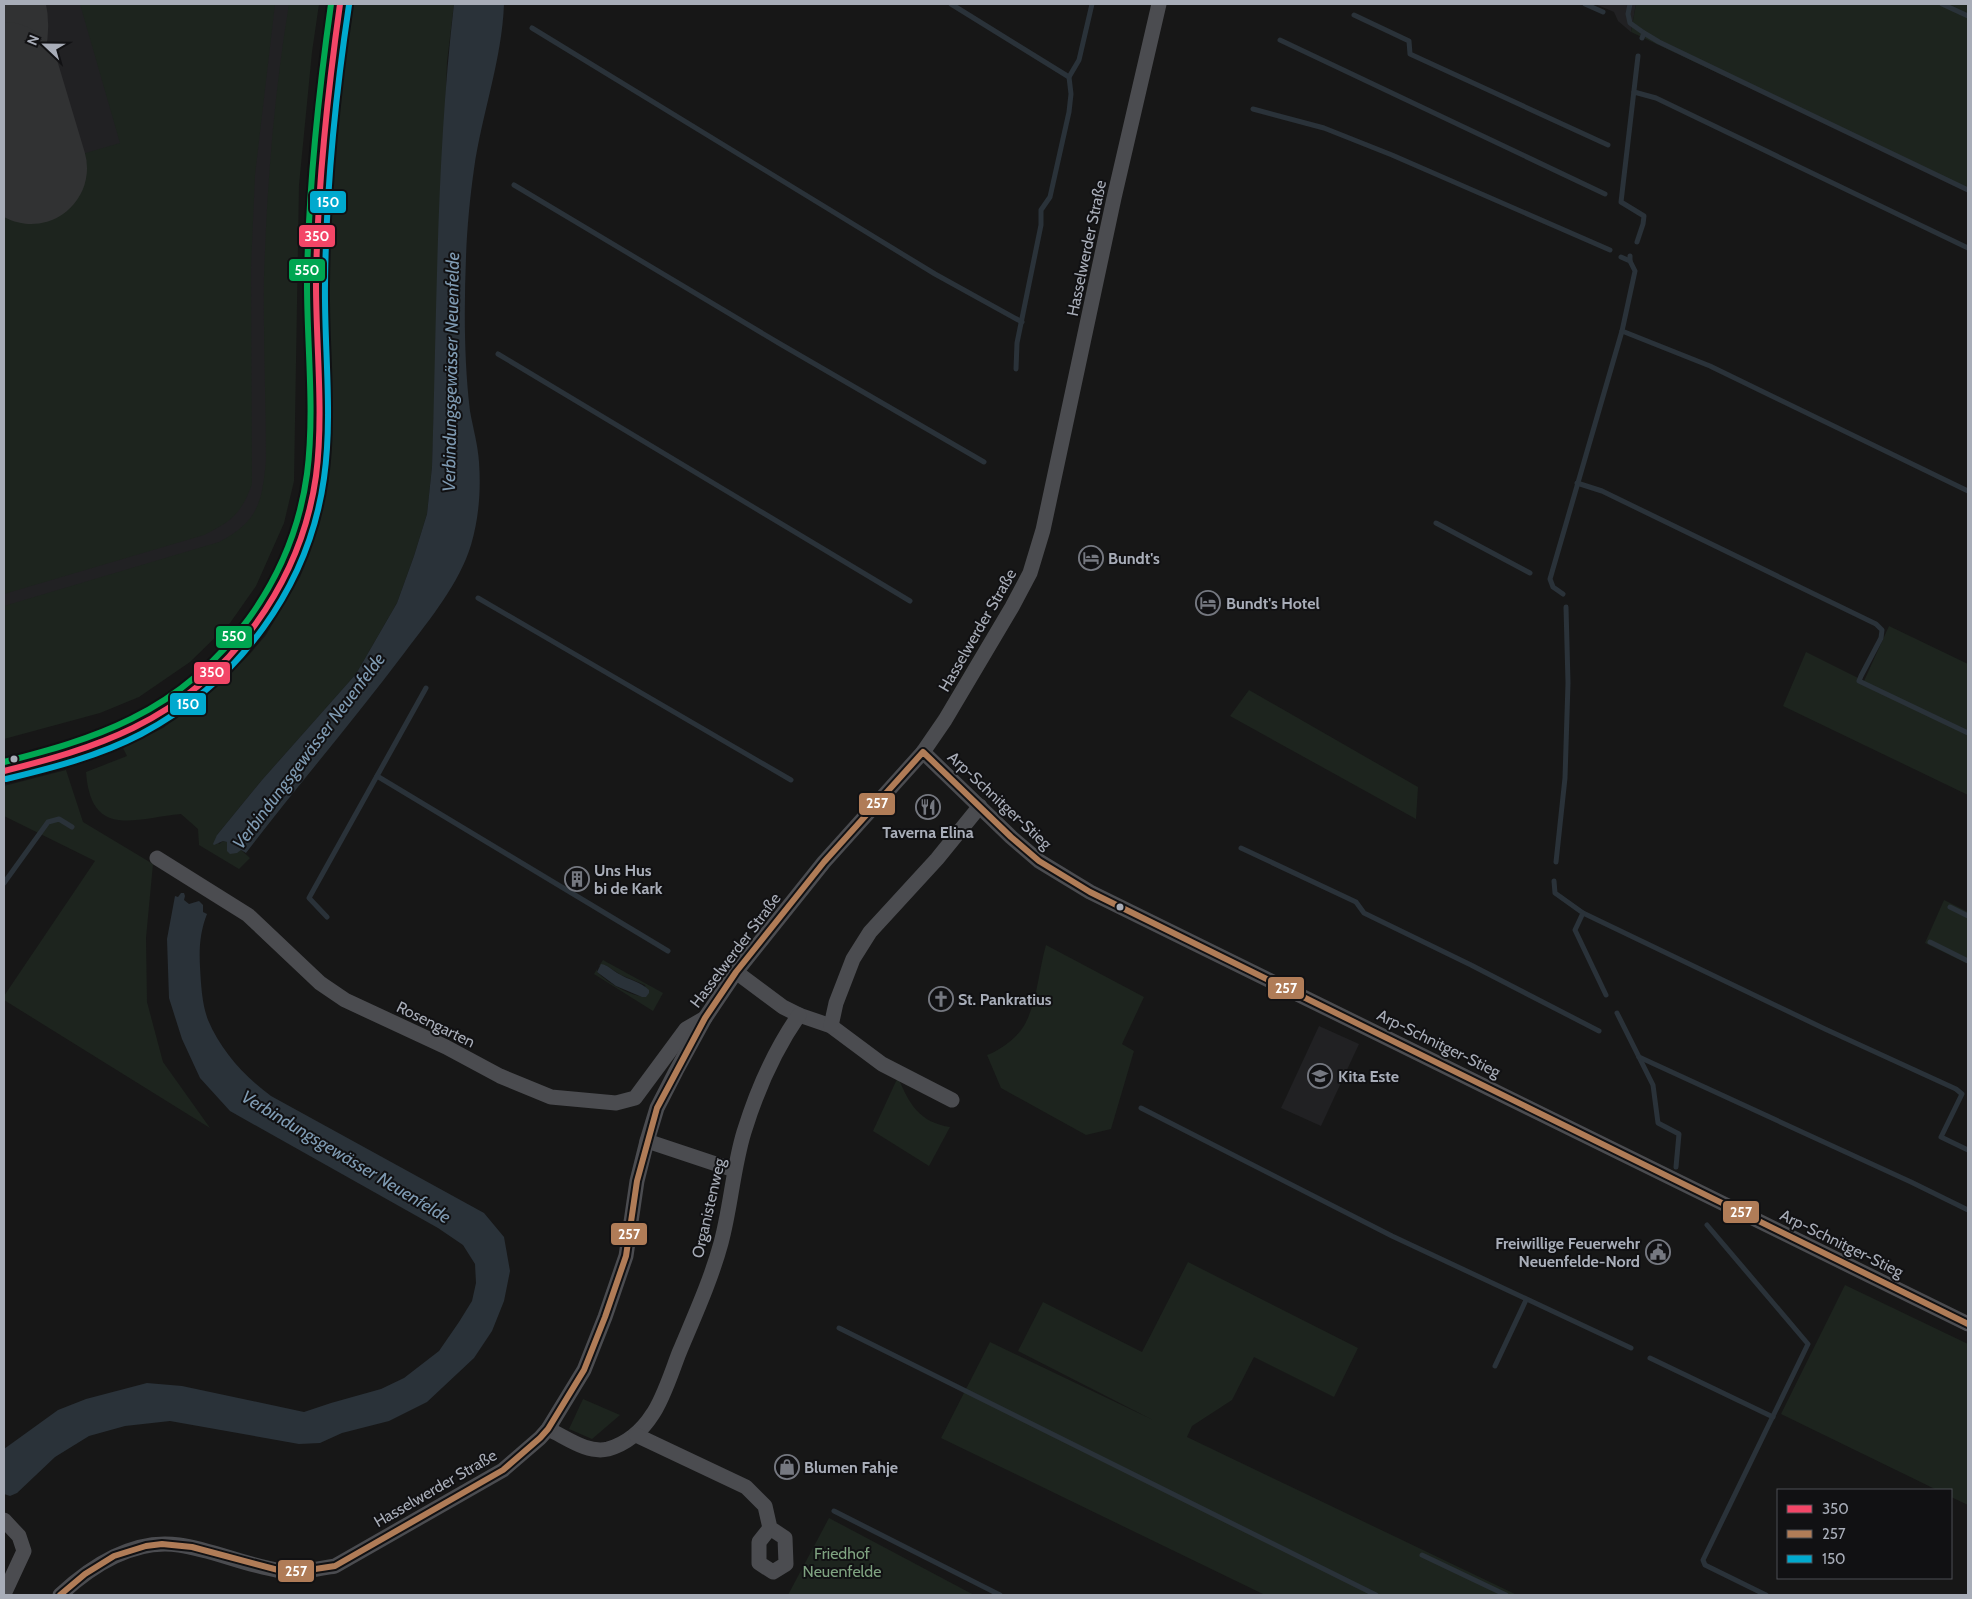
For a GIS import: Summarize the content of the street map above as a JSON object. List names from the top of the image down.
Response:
{
  "streets": {
    "street": [
      "Hasselwerder Straße",
      "Arp-Schnitger-Stieg",
      "Rosengarten",
      "Organistenweg"
    ]
  },
  "crossings": [
    ["Hasselwerder Straße", "Arp-Schnitger-Stieg"],
    ["Hasselwerder Straße", "Rosengarten"],
    ["Hasselwerder Straße", "Organistenweg"]
  ],
  "water": ["Verbindungsgewässer Neuenfelde"],
  "parks": ["Friedhof Neuenfelde"],
  "places": {
    "hotel": ["Bundt's", "Bundt's Hotel"],
    "restaurant": ["Taverna Elina"],
    "building": ["Uns Hus bi de Kark"],
    "church": ["St. Pankratius"],
    "school or university": ["Kita Este"],
    "public building": ["Freiwillige Feuerwehr Neuenfelde-Nord"],
    "shop": ["Blumen Fahje"]
  },
  "lines": [
    "transit line 350",
    "transit line 550",
    "transit line 150",
    "transit line 257"
  ],
  "legend": ["350", "257", "150"],
  "north": "left"
}
